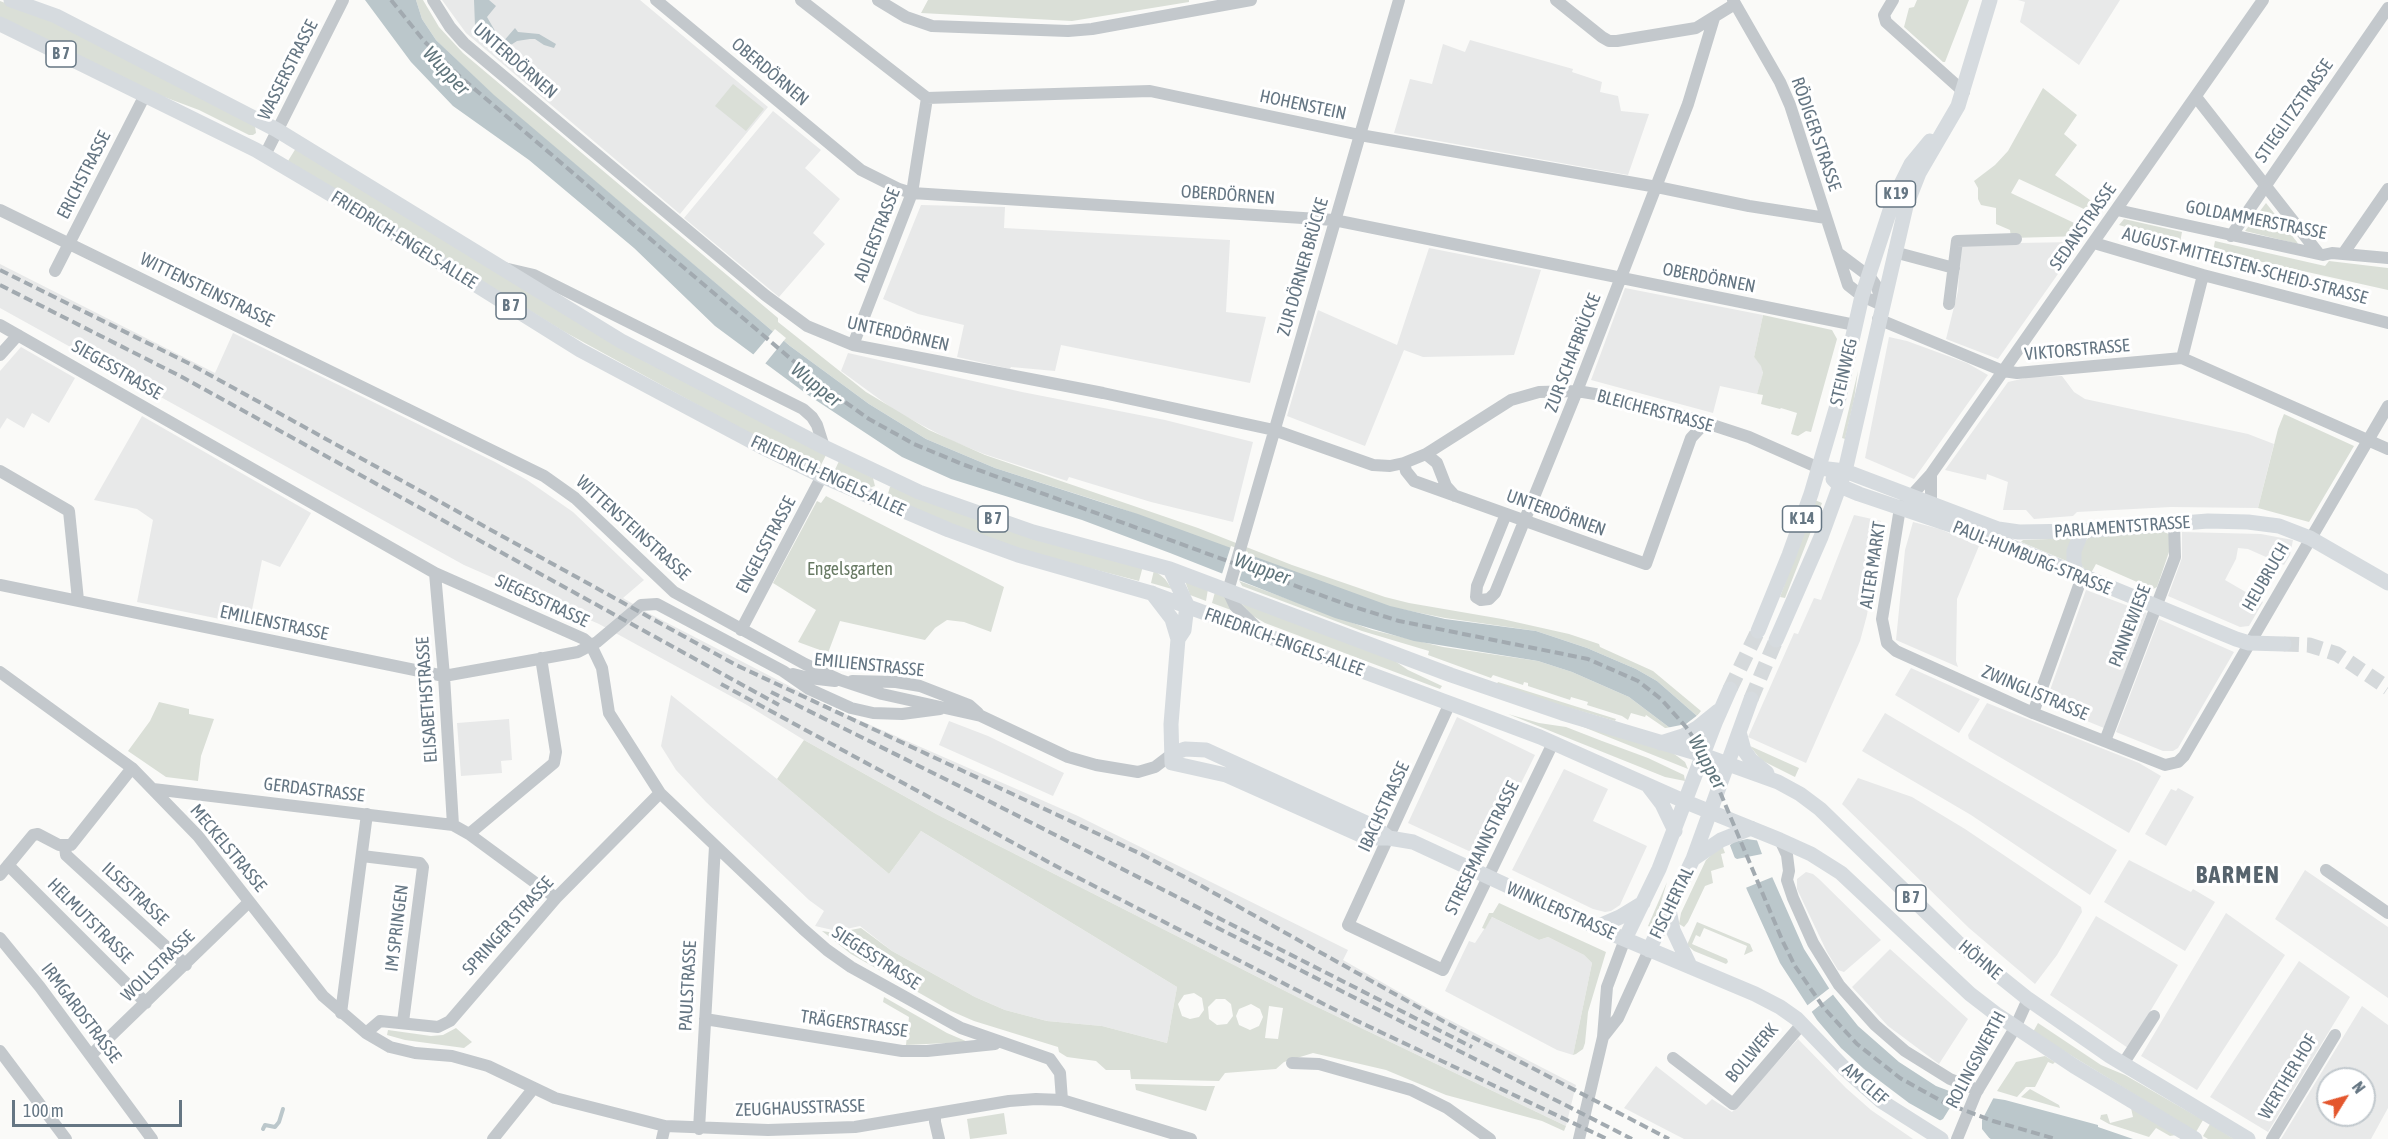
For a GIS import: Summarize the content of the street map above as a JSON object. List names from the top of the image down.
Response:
{
  "streets": {
    "main road": [
      "B 7",
      "K 19",
      "FRIEDRICH-ENGELS-ALLEE",
      "STEINWEG",
      "BLEICHERSTRASSE",
      "K 14",
      "PARLAMENTSTRASSE",
      "PAUL-HUMBURG-STRASSE",
      "FISCHERTAL",
      "WINKLERSTRASSE",
      "HÖHNE",
      "AM CLEF"
    ],
    "street": [
      "UNTERDÖRNEN",
      "WASSERSTRASSE",
      "OBERDÖRNEN",
      "HOHENSTEIN",
      "STIEGLITZSTRASSE",
      "RÖDIGER STRASSE",
      "ERICHSTRASSE",
      "GOLDAMMERSTRASSE",
      "SEDANSTRASSE",
      "ADLERSTRASSE",
      "AUGUST-MITTELSTEN-SCHEID-STRASSE",
      "ZUR DÖRNER BRÜCKE",
      "WITTENSTEINSTRASSE",
      "VIKTORSTRASSE",
      "ZUR SCHAFBRÜCKE",
      "SIEGESSTRASSE",
      "ENGELSSTRASSE",
      "ALTER MARKT",
      "HEUBRUCH",
      "EMILIENSTRASSE",
      "PANNEWIESE",
      "ZWINGLISTRASSE",
      "ELISABETHSTRASSE",
      "GERDASTRASSE",
      "IBACHSTRASSE",
      "MECKELSTRASSE",
      "STRESEMANNSTRASSE",
      "ILSESTRASSE",
      "HELMUTSTRASSE",
      "SPRINGER STRASSE",
      "IM SPRINGEN",
      "WOLLSTRASSE",
      "PAULSTRASSE",
      "IRMGARDSTRASSE",
      "TRÄGERSTRASSE",
      "BOLLWERK",
      "ROLINGSWERTH",
      "WERTHER HOF",
      "ZEUGHAUSSTRASSE"
    ]
  },
  "crossings": [
    ["UNTERDÖRNEN", "ADLERSTRASSE"],
    ["UNTERDÖRNEN", "ZUR DÖRNER BRÜCKE"],
    ["UNTERDÖRNEN", "ZUR SCHAFBRÜCKE"],
    ["UNTERDÖRNEN", "BLEICHERSTRASSE"],
    ["WASSERSTRASSE", "FRIEDRICH-ENGELS-ALLEE"],
    ["OBERDÖRNEN", "ADLERSTRASSE"],
    ["OBERDÖRNEN", "ZUR DÖRNER BRÜCKE"],
    ["OBERDÖRNEN", "ZUR SCHAFBRÜCKE"],
    ["OBERDÖRNEN", "STEINWEG"],
    ["HOHENSTEIN", "RÖDIGER STRASSE"],
    ["HOHENSTEIN", "ADLERSTRASSE"],
    ["HOHENSTEIN", "ZUR DÖRNER BRÜCKE"],
    ["HOHENSTEIN", "ZUR SCHAFBRÜCKE"],
    ["STIEGLITZSTRASSE", "GOLDAMMERSTRASSE"],
    ["RÖDIGER STRASSE", "VIKTORSTRASSE"],
    ["RÖDIGER STRASSE", "STEINWEG"],
    ["ERICHSTRASSE", "FRIEDRICH-ENGELS-ALLEE"],
    ["ERICHSTRASSE", "WITTENSTEINSTRASSE"],
    ["GOLDAMMERSTRASSE", "SEDANSTRASSE"],
    ["SEDANSTRASSE", "AUGUST-MITTELSTEN-SCHEID-STRASSE"],
    ["SEDANSTRASSE", "VIKTORSTRASSE"],
    ["SEDANSTRASSE", "BLEICHERSTRASSE"],
    ["SEDANSTRASSE", "ALTER MARKT"],
    ["FRIEDRICH-ENGELS-ALLEE", "ZUR DÖRNER BRÜCKE"],
    ["FRIEDRICH-ENGELS-ALLEE", "ENGELSSTRASSE"],
    ["FRIEDRICH-ENGELS-ALLEE", "IBACHSTRASSE"],
    ["FRIEDRICH-ENGELS-ALLEE", "STRESEMANNSTRASSE"],
    ["FRIEDRICH-ENGELS-ALLEE", "FISCHERTAL"],
    ["FRIEDRICH-ENGELS-ALLEE", "HÖHNE"],
    ["WITTENSTEINSTRASSE", "ENGELSSTRASSE"],
    ["WITTENSTEINSTRASSE", "EMILIENSTRASSE"],
    ["WITTENSTEINSTRASSE", "WINKLERSTRASSE"],
    ["VIKTORSTRASSE", "STEINWEG"],
    ["VIKTORSTRASSE", "HEUBRUCH"],
    ["ZUR SCHAFBRÜCKE", "BLEICHERSTRASSE"],
    ["SIEGESSTRASSE", "EMILIENSTRASSE"],
    ["SIEGESSTRASSE", "ELISABETHSTRASSE"],
    ["SIEGESSTRASSE", "SPRINGER STRASSE"],
    ["SIEGESSTRASSE", "PAULSTRASSE"],
    ["SIEGESSTRASSE", "TRÄGERSTRASSE"],
    ["SIEGESSTRASSE", "ZEUGHAUSSTRASSE"],
    ["STEINWEG", "BLEICHERSTRASSE"],
    ["STEINWEG", "PAUL-HUMBURG-STRASSE"],
    ["BLEICHERSTRASSE", "PAUL-HUMBURG-STRASSE"],
    ["BLEICHERSTRASSE", "ALTER MARKT"],
    ["PARLAMENTSTRASSE", "HEUBRUCH"],
    ["PARLAMENTSTRASSE", "PANNEWIESE"],
    ["PAUL-HUMBURG-STRASSE", "ALTER MARKT"],
    ["PAUL-HUMBURG-STRASSE", "HEUBRUCH"],
    ["PAUL-HUMBURG-STRASSE", "PANNEWIESE"],
    ["ALTER MARKT", "ZWINGLISTRASSE"],
    ["HEUBRUCH", "ZWINGLISTRASSE"],
    ["EMILIENSTRASSE", "ELISABETHSTRASSE"],
    ["PANNEWIESE", "ZWINGLISTRASSE"],
    ["ELISABETHSTRASSE", "GERDASTRASSE"],
    ["GERDASTRASSE", "MECKELSTRASSE"],
    ["GERDASTRASSE", "SPRINGER STRASSE"],
    ["IBACHSTRASSE", "STRESEMANNSTRASSE"],
    ["IBACHSTRASSE", "WINKLERSTRASSE"],
    ["MECKELSTRASSE", "SPRINGER STRASSE"],
    ["MECKELSTRASSE", "WOLLSTRASSE"],
    ["MECKELSTRASSE", "ZEUGHAUSSTRASSE"],
    ["STRESEMANNSTRASSE", "WINKLERSTRASSE"],
    ["ILSESTRASSE", "WOLLSTRASSE"],
    ["FISCHERTAL", "WINKLERSTRASSE"],
    ["FISCHERTAL", "HÖHNE"],
    ["WINKLERSTRASSE", "BOLLWERK"],
    ["WINKLERSTRASSE", "AM CLEF"],
    ["HELMUTSTRASSE", "WOLLSTRASSE"],
    ["SPRINGER STRASSE", "IM SPRINGEN"],
    ["HÖHNE", "ROLINGSWERTH"],
    ["WOLLSTRASSE", "IRMGARDSTRASSE"],
    ["PAULSTRASSE", "TRÄGERSTRASSE"],
    ["PAULSTRASSE", "ZEUGHAUSSTRASSE"],
    ["BOLLWERK", "AM CLEF"]
  ],
  "districts": ["BARMEN"],
  "water": ["Wupper"],
  "parks": ["Engelsgarten"],
  "scale_bar": "100 m",
  "north": "top right"
}
